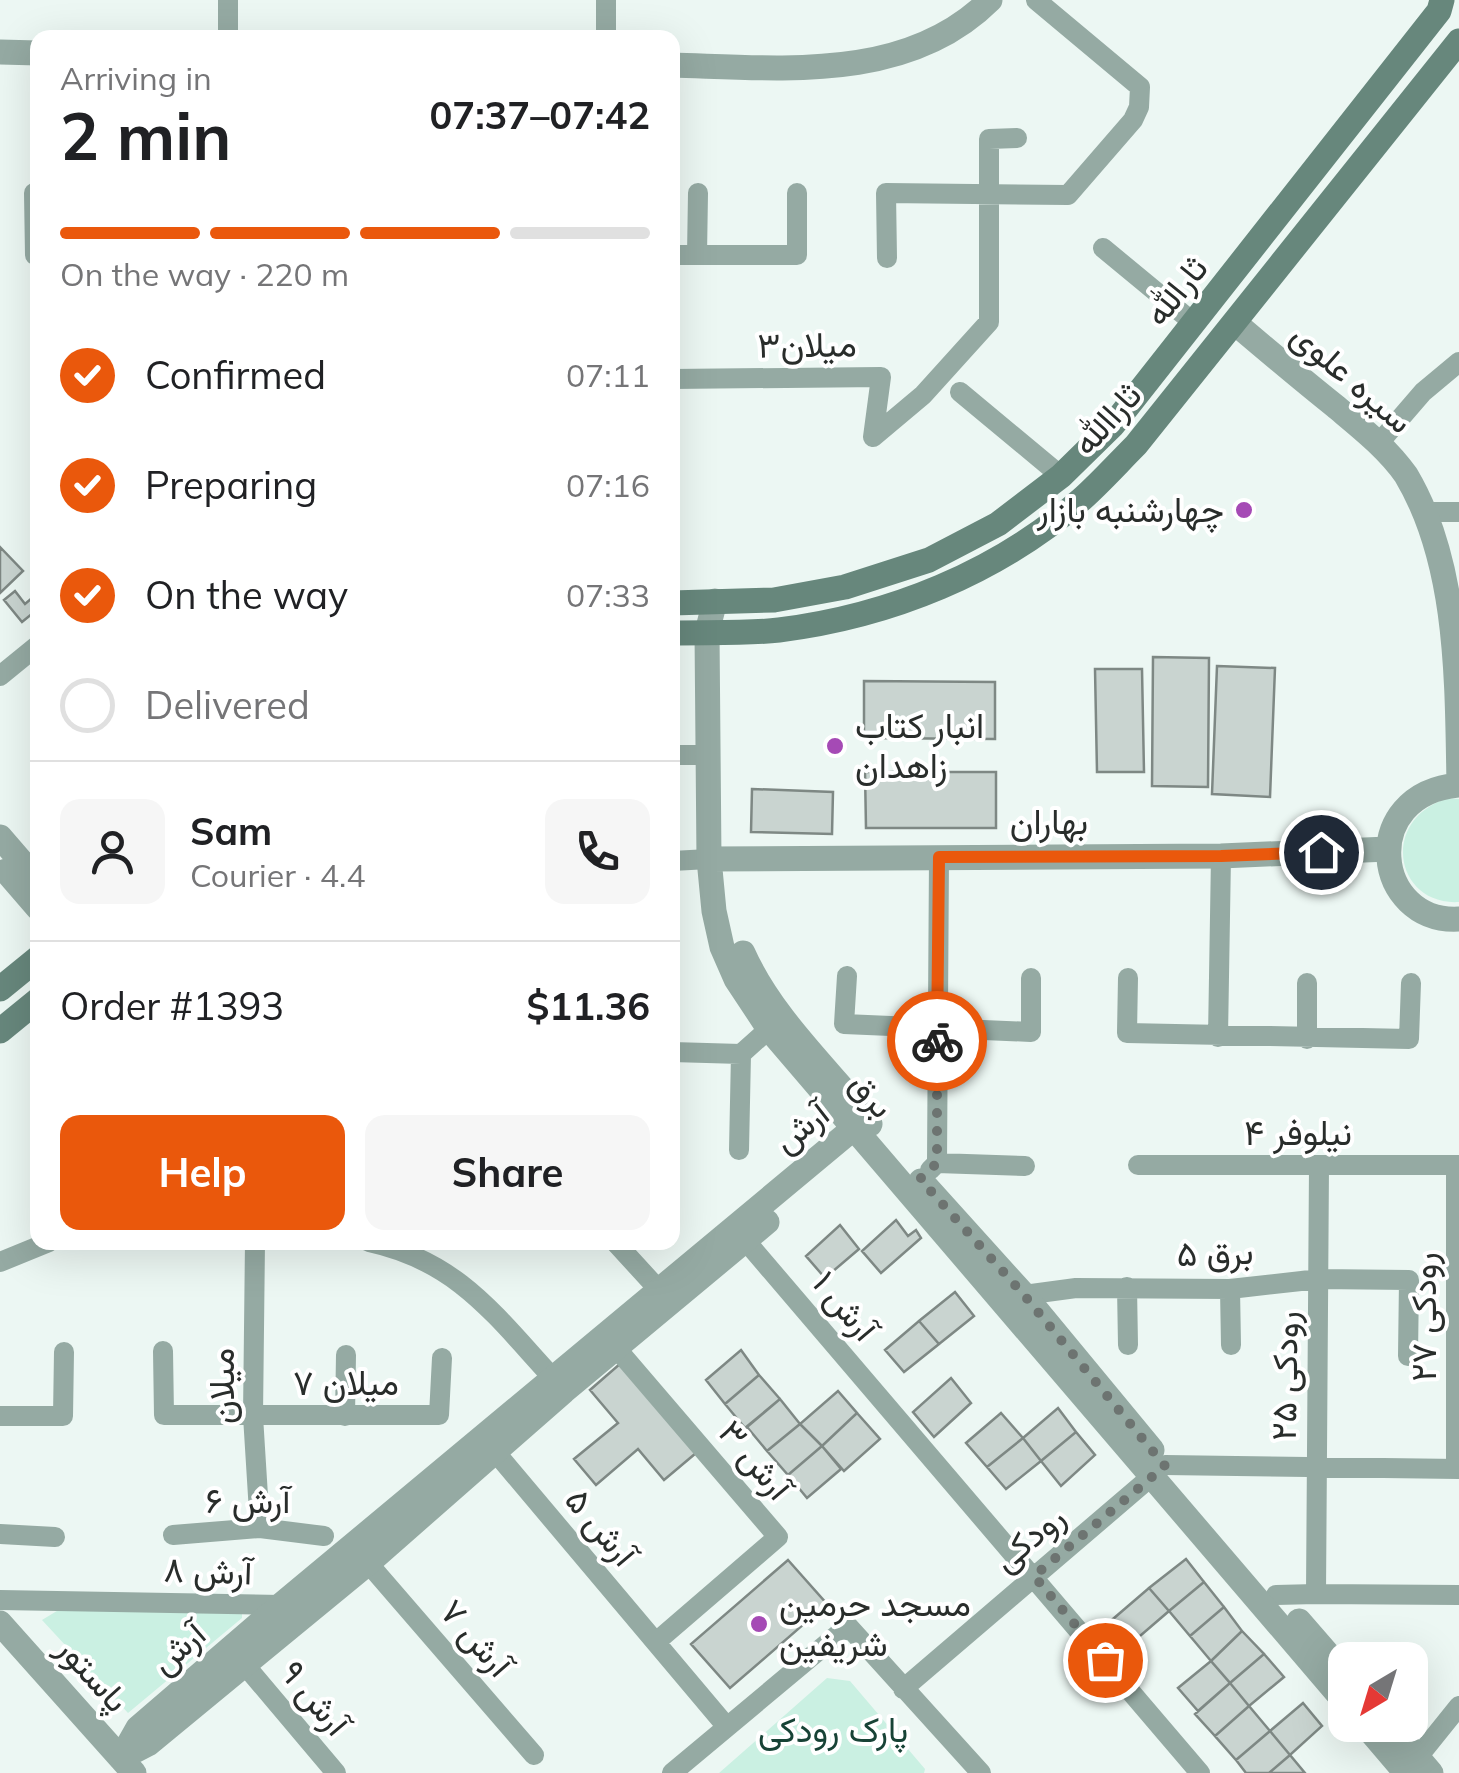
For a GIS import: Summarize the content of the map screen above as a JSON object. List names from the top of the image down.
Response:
{
  "streets": {
    "main road": ["ثارالله", "ثاراالله"],
    "street": [
      "میلان۳",
      "سیره علوی",
      "بهاران",
      "برق",
      "آرش",
      "نیلوفر ۴",
      "برق ۵",
      "آرش ۱",
      "رودکی ۲۷",
      "رودکی ۲۵",
      "میلان ۷",
      "میلان",
      "آرش ۳",
      "آرش ۶",
      "آرش ۵",
      "رودکی",
      "آرش ۸",
      "آرش ۷",
      "پاستور",
      "آرش ۹"
    ]
  },
  "crossings": [
    ["سیره علوی", "ثاراالله"],
    ["ثاراالله", "برق"],
    ["بهاران", "برق"],
    ["برق", "آرش"],
    ["برق", "برق ۵"],
    ["برق", "رودکی"],
    ["آرش", "آرش ۱"],
    ["آرش", "آرش ۳"],
    ["آرش", "آرش ۵"],
    ["آرش", "آرش ۸"],
    ["آرش", "آرش ۷"],
    ["آرش", "پاستور"],
    ["آرش", "آرش ۹"],
    ["نیلوفر ۴", "رودکی ۲۷"],
    ["نیلوفر ۴", "رودکی ۲۵"],
    ["برق ۵", "رودکی ۲۵"],
    ["آرش ۱", "رودکی"],
    ["میلان ۷", "میلان"],
    ["میلان", "آرش ۶"],
    ["آرش ۳", "آرش ۵"]
  ],
  "parks": ["پارک رودکی"],
  "places": ["چهارشنبه بازار", "انبار کتاب زاهدان", "مسجد حرمین شریفین"],
  "north": "bottom left",
  "page": {
    "heading": ["2 min", "Arriving in", "07:37–07:42"],
    "panel": [
      "Sam",
      "Courier · 4.4",
      "Order #1393",
      "$11.36"
    ],
    "bar": "On the way · 220 m",
    "list": [
      ["Confirmed", "07:11"],
      ["Preparing", "07:16"],
      ["On the way", "07:33"],
      "Delivered"
    ],
    "buttons": ["Help", "Share"]
  }
}
